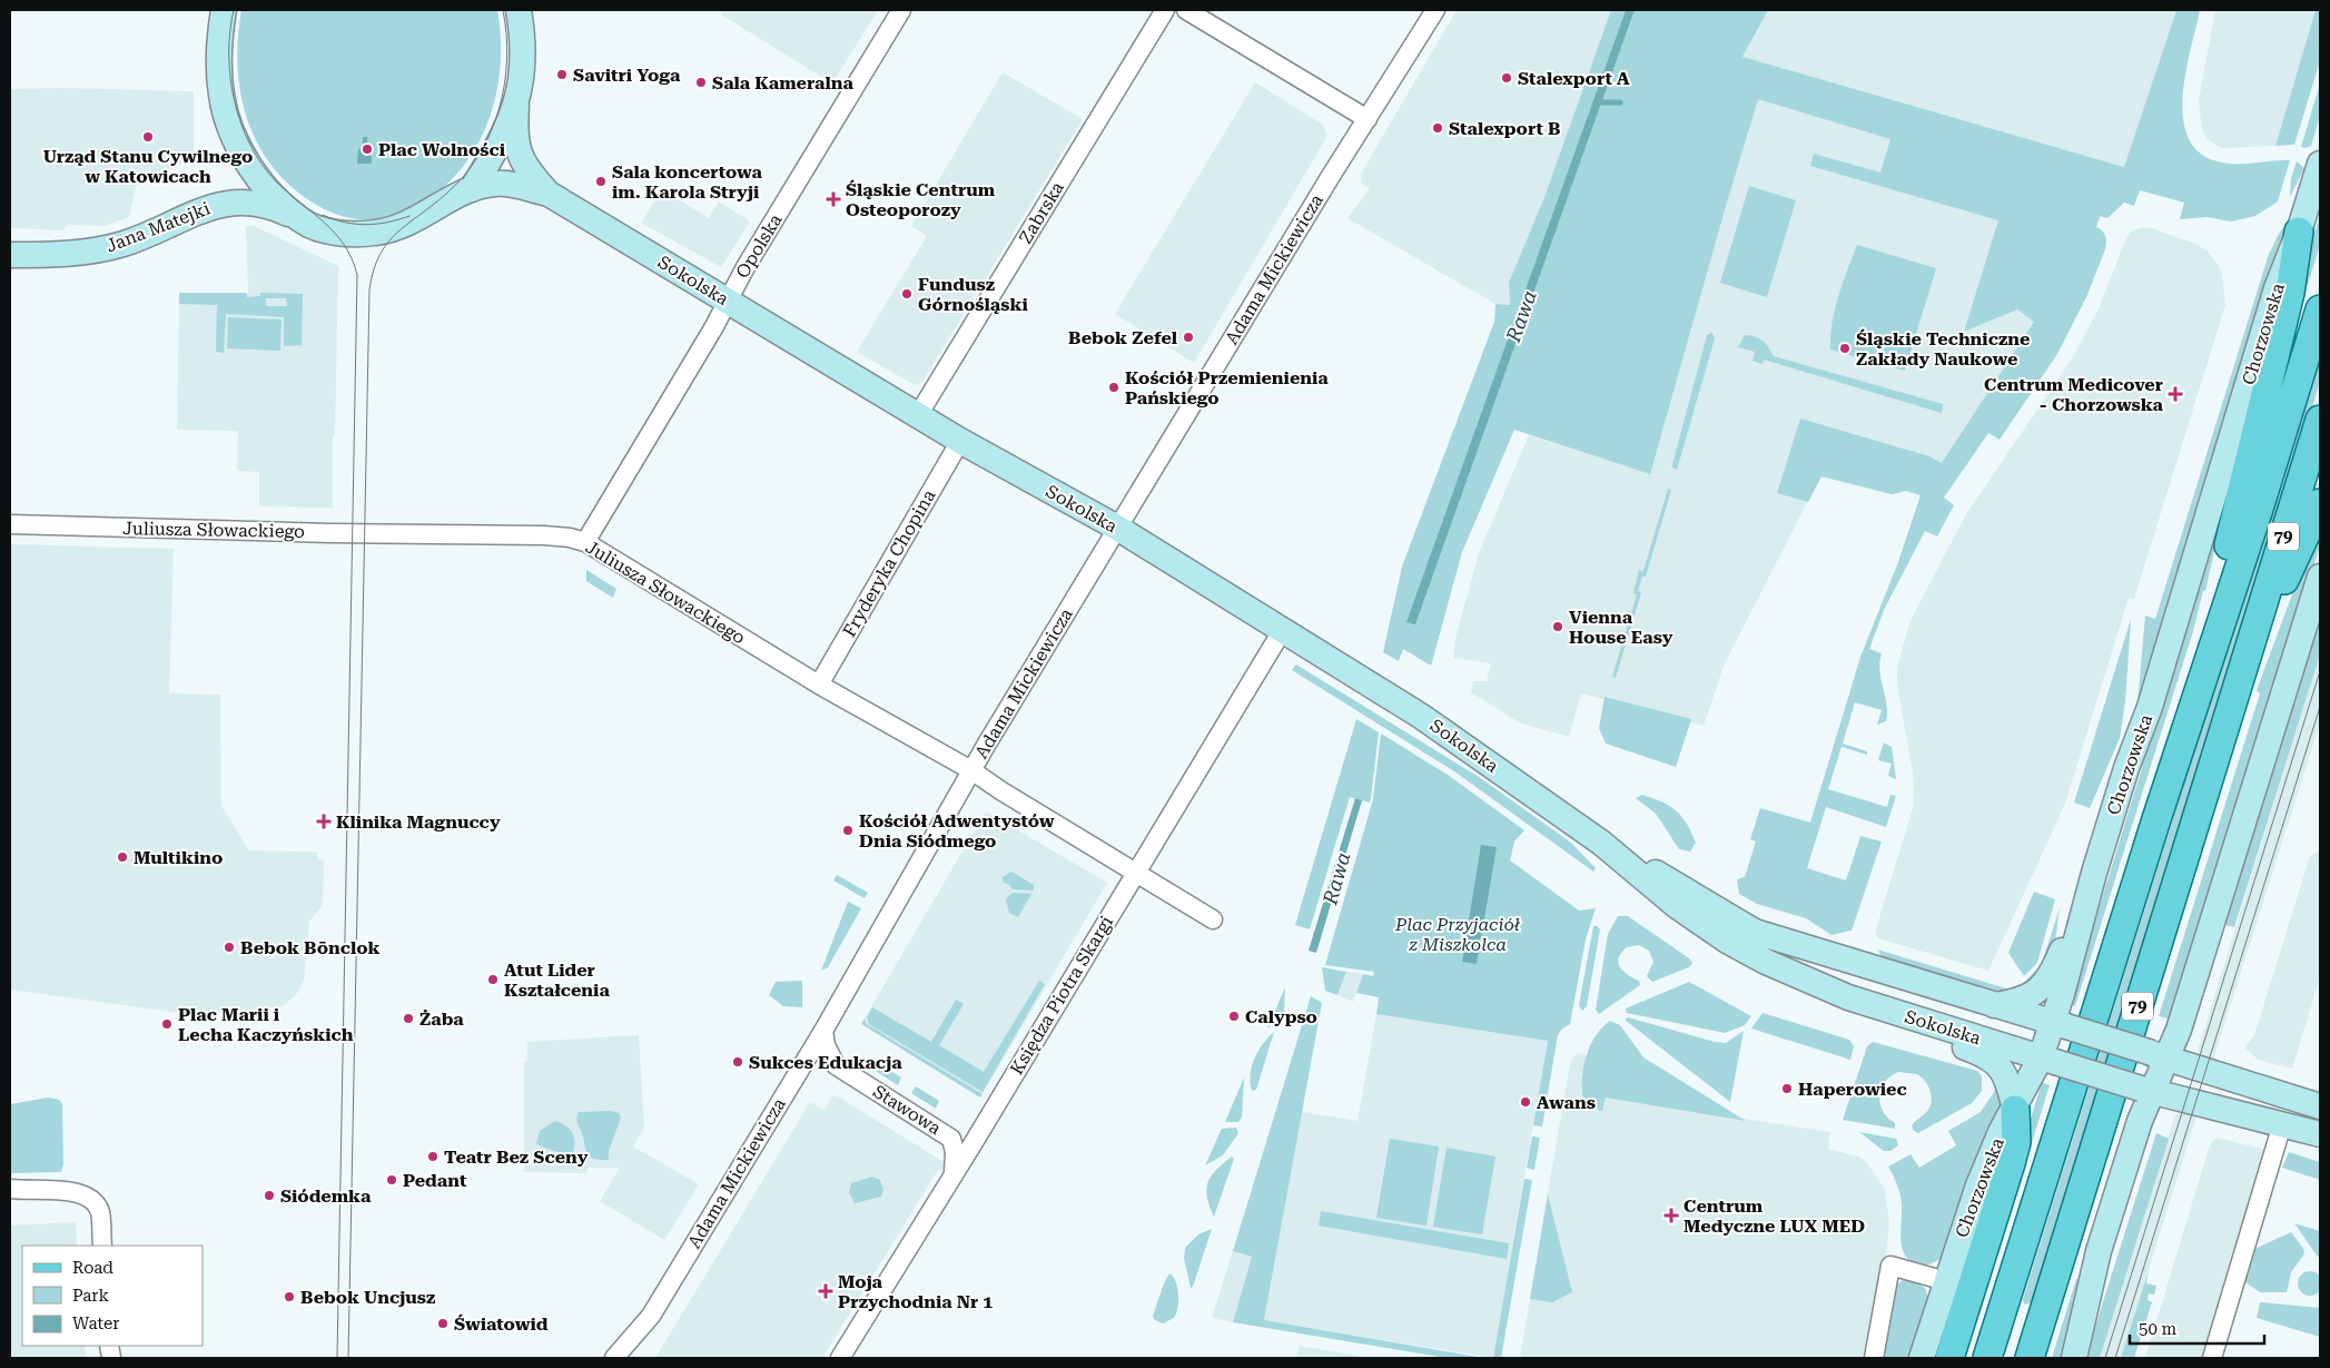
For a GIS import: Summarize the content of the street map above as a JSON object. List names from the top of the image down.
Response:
{
  "streets": {
    "main road": ["79"],
    "street": [
      "Zabrska",
      "Jana Matejki",
      "Opolska",
      "Adama Mickiewicza",
      "Sokolska",
      "Chorzowska",
      "Juliusza Słowackiego",
      "Fryderyka Chopina",
      "Księdza Piotra Skargi",
      "Stawowa"
    ]
  },
  "crossings": [
    ["Zabrska", "Sokolska"],
    ["Opolska", "Sokolska"],
    ["Opolska", "Juliusza Słowackiego"],
    ["Adama Mickiewicza", "Sokolska"],
    ["Adama Mickiewicza", "Juliusza Słowackiego"],
    ["Adama Mickiewicza", "Stawowa"],
    ["Sokolska", "Chorzowska"],
    ["Sokolska", "Fryderyka Chopina"],
    ["Sokolska", "Księdza Piotra Skargi"],
    ["Juliusza Słowackiego", "Fryderyka Chopina"],
    ["Juliusza Słowackiego", "Księdza Piotra Skargi"],
    ["Księdza Piotra Skargi", "Stawowa"]
  ],
  "water": ["Rawa"],
  "parks": ["Plac Przyjaciół z Miszkolca"],
  "places": {
    "other": [
      "Savitri Yoga",
      "Stalexport A",
      "Sala Kameralna",
      "Stalexport B",
      "Urząd Stanu Cywilnego w Katowicach",
      "Plac Wolności",
      "Sala koncertowa im. Karola Stryji",
      "Fundusz Górnośląski",
      "Bebok Zefel",
      "Śląskie Techniczne Zakłady Naukowe",
      "Kościół Przemienienia Pańskiego",
      "Vienna House Easy",
      "Kościół Adwentystów Dnia Siódmego",
      "Multikino",
      "Bebok Bōnclok",
      "Atut Lider Kształcenia",
      "Calypso",
      "Żaba",
      "Plac Marii i Lecha Kaczyńskich",
      "Sukces Edukacja",
      "Haperowiec",
      "Awans",
      "Teatr Bez Sceny",
      "Pedant",
      "Siódemka",
      "Bebok Uncjusz",
      "Światowid"
    ],
    "health": [
      "Śląskie Centrum Osteoporozy",
      "Centrum Medicover - Chorzowska",
      "Klinika Magnuccy",
      "Centrum Medyczne LUX MED",
      "Moja Przychodnia Nr 1"
    ]
  },
  "legend": ["Road", "Park", "Water"],
  "scale_bar": "50 m"
}
